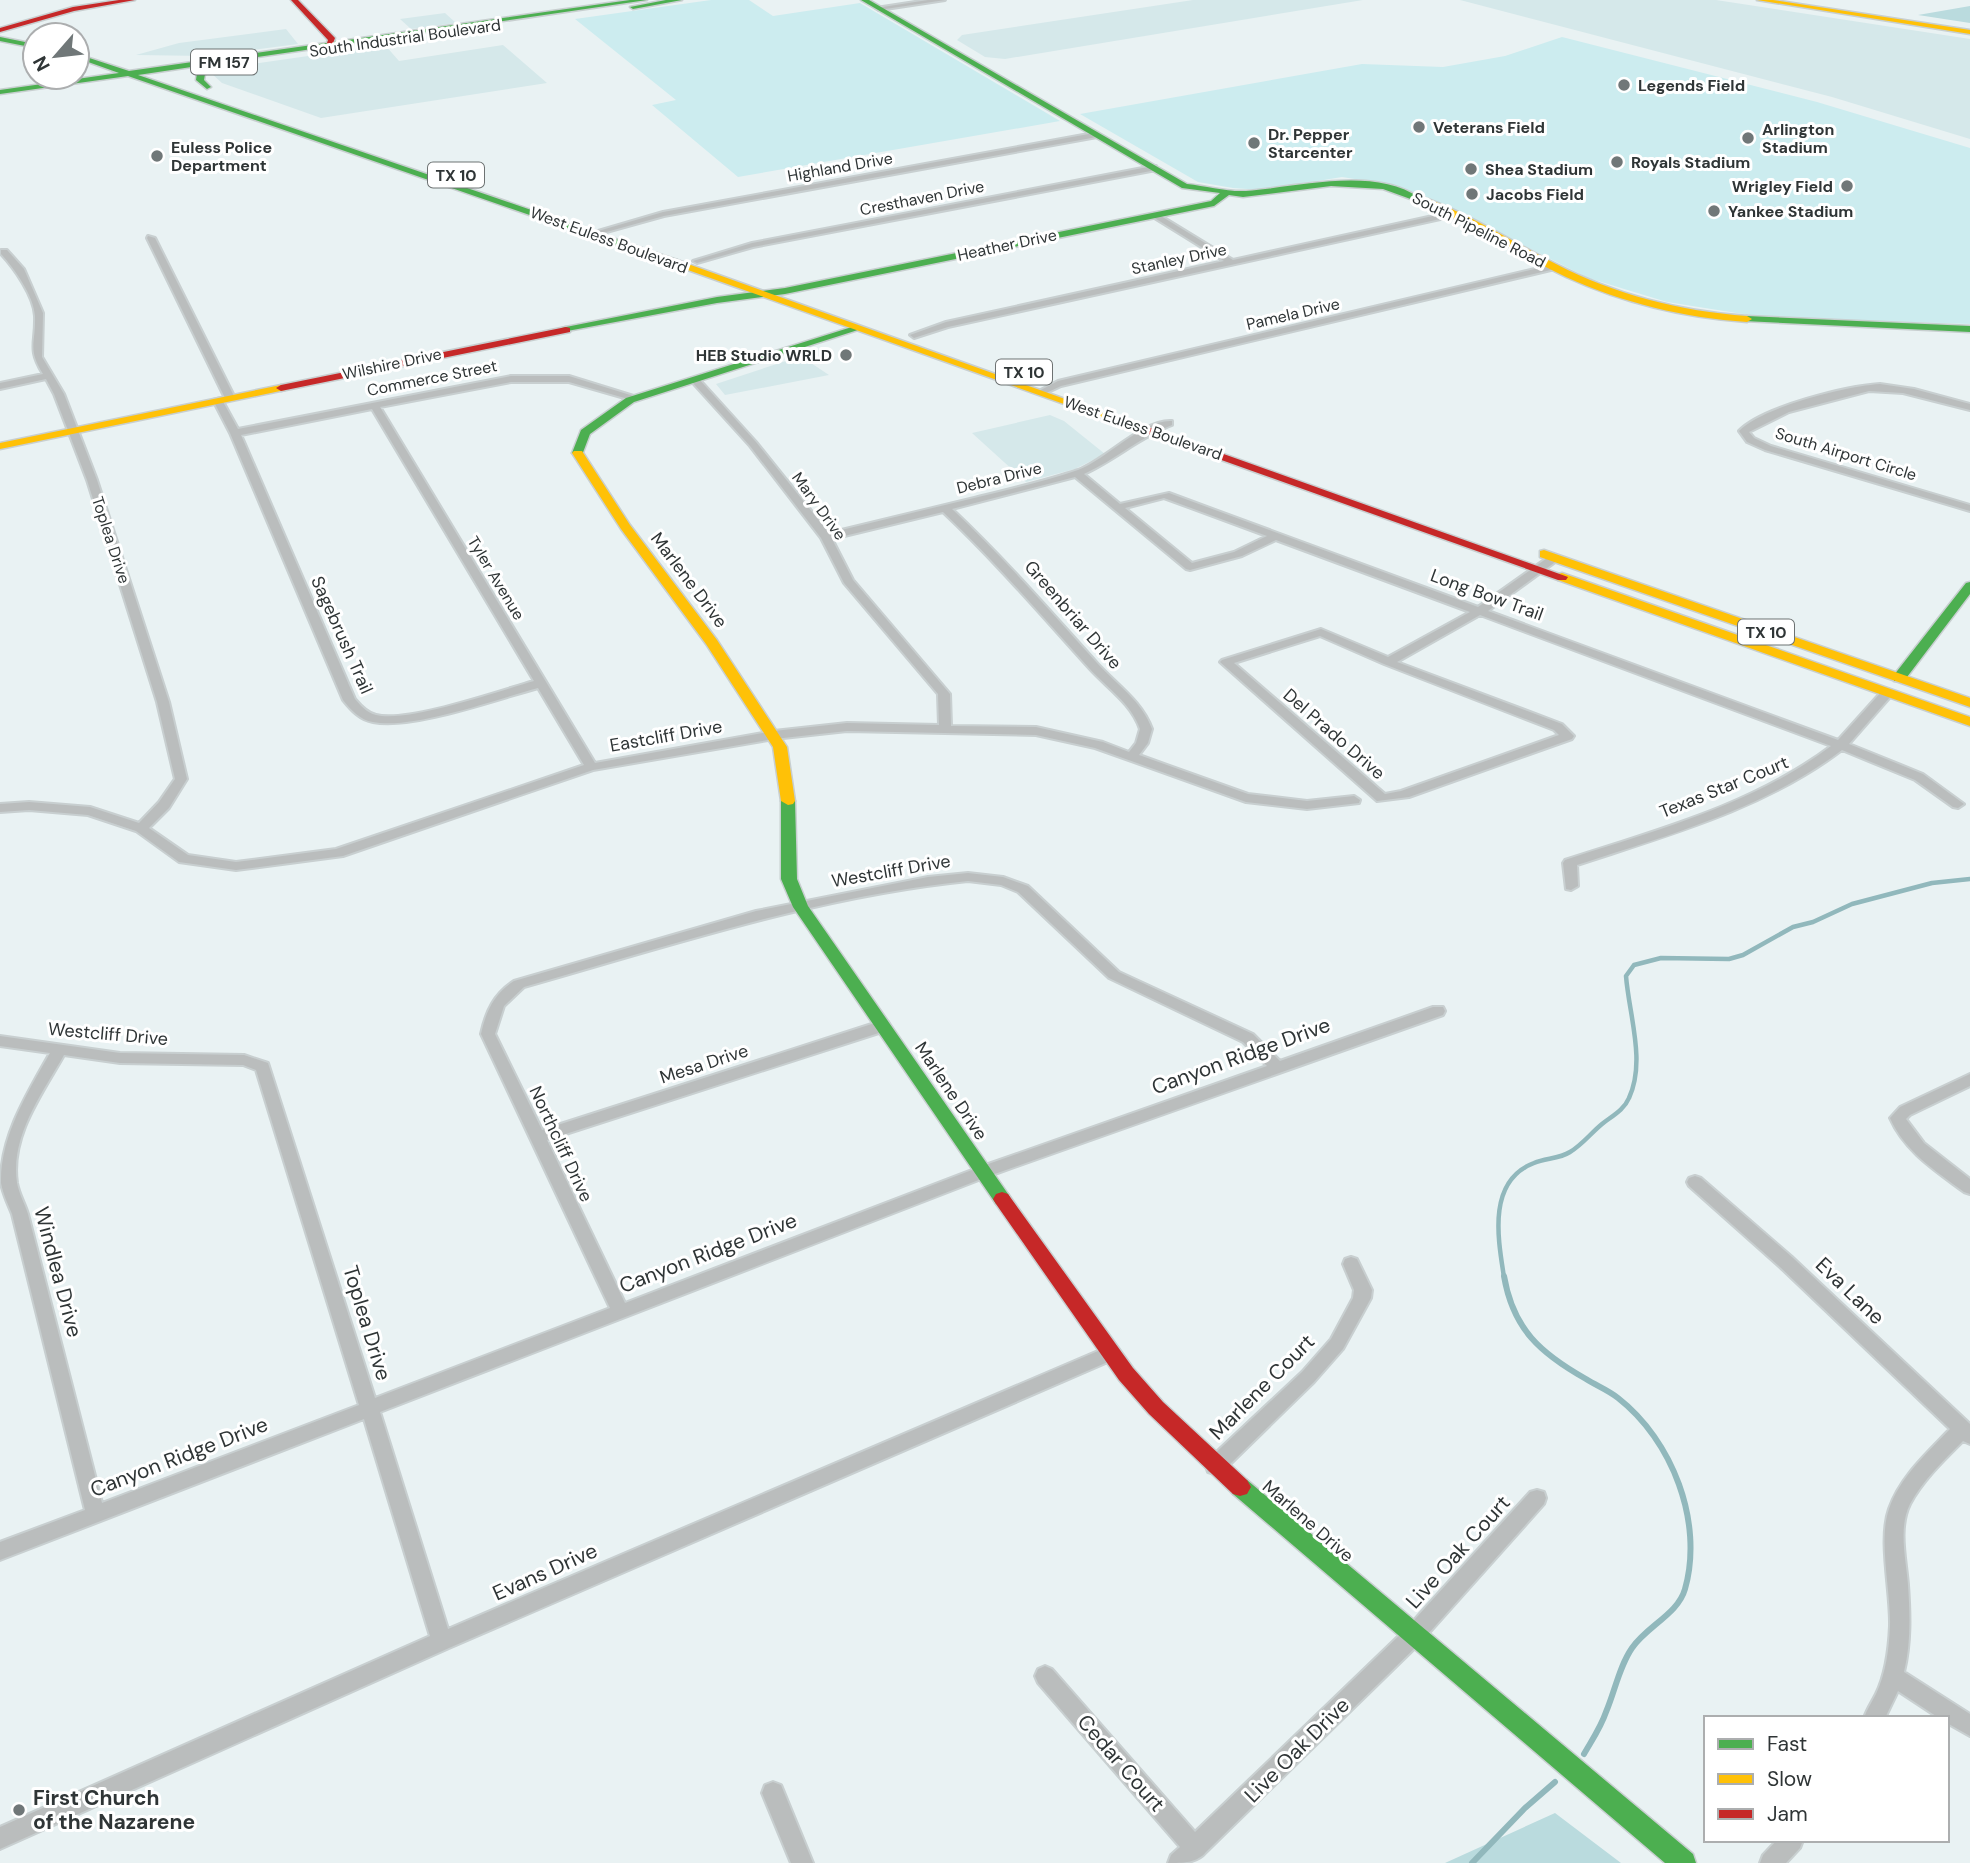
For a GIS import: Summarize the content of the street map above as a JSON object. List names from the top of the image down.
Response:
{
  "streets": {
    "main road": [
      "South Industrial Boulevard",
      "FM 157",
      "TX 10",
      "South Pipeline Road",
      "West Euless Boulevard",
      "Heather Drive",
      "Wilshire Drive",
      "Marlene Drive"
    ],
    "street": [
      "Highland Drive",
      "Cresthaven Drive",
      "Stanley Drive",
      "Pamela Drive",
      "Commerce Street",
      "South Airport Circle",
      "Debra Drive",
      "Mary Drive",
      "Toplea Drive",
      "Tyler Avenue",
      "Long Bow Trail",
      "Greenbriar Drive",
      "Sagebrush Trail",
      "Del Prado Drive",
      "Eastcliff Drive",
      "Texas Star Court",
      "Westcliff Drive",
      "Canyon Ridge Drive",
      "Mesa Drive",
      "Northcliff Drive",
      "Windlea Drive",
      "Eva Lane",
      "Marlene Court",
      "Live Oak Court",
      "Evans Drive",
      "Live Oak Drive",
      "Cedar Court"
    ]
  },
  "crossings": [
    ["South Industrial Boulevard", "West Euless Boulevard"],
    ["Highland Drive", "South Pipeline Road"],
    ["Highland Drive", "West Euless Boulevard"],
    ["Cresthaven Drive", "South Pipeline Road"],
    ["Cresthaven Drive", "West Euless Boulevard"],
    ["South Pipeline Road", "Heather Drive"],
    ["South Pipeline Road", "Stanley Drive"],
    ["South Pipeline Road", "Pamela Drive"],
    ["West Euless Boulevard", "Heather Drive"],
    ["West Euless Boulevard", "Stanley Drive"],
    ["West Euless Boulevard", "Pamela Drive"],
    ["West Euless Boulevard", "Wilshire Drive"],
    ["West Euless Boulevard", "Debra Drive"],
    ["West Euless Boulevard", "Marlene Drive"],
    ["West Euless Boulevard", "Texas Star Court"],
    ["Heather Drive", "Wilshire Drive"],
    ["Wilshire Drive", "Toplea Drive"],
    ["Wilshire Drive", "Sagebrush Trail"],
    ["Commerce Street", "Tyler Avenue"],
    ["Commerce Street", "Marlene Drive"],
    ["Commerce Street", "Sagebrush Trail"],
    ["Debra Drive", "Mary Drive"],
    ["Debra Drive", "Greenbriar Drive"],
    ["Mary Drive", "Marlene Drive"],
    ["Mary Drive", "Eastcliff Drive"],
    ["Toplea Drive", "Eastcliff Drive"],
    ["Toplea Drive", "Westcliff Drive"],
    ["Toplea Drive", "Canyon Ridge Drive"],
    ["Toplea Drive", "Evans Drive"],
    ["Tyler Avenue", "Sagebrush Trail"],
    ["Tyler Avenue", "Eastcliff Drive"],
    ["Marlene Drive", "Eastcliff Drive"],
    ["Marlene Drive", "Westcliff Drive"],
    ["Marlene Drive", "Canyon Ridge Drive"],
    ["Marlene Drive", "Mesa Drive"],
    ["Marlene Drive", "Marlene Court"],
    ["Marlene Drive", "Live Oak Court"],
    ["Marlene Drive", "Evans Drive"],
    ["Marlene Drive", "Live Oak Drive"],
    ["Long Bow Trail", "Texas Star Court"],
    ["Greenbriar Drive", "Eastcliff Drive"],
    ["Westcliff Drive", "Canyon Ridge Drive"],
    ["Westcliff Drive", "Northcliff Drive"],
    ["Westcliff Drive", "Windlea Drive"],
    ["Canyon Ridge Drive", "Northcliff Drive"],
    ["Canyon Ridge Drive", "Windlea Drive"],
    ["Mesa Drive", "Northcliff Drive"],
    ["Live Oak Court", "Live Oak Drive"],
    ["Live Oak Drive", "Cedar Court"]
  ],
  "places": [
    "Legends Field",
    "Veterans Field",
    "Arlington Stadium",
    "Dr. Pepper Starcenter",
    "Euless Police Department",
    "Royals Stadium",
    "Shea Stadium",
    "Wrigley Field",
    "Jacobs Field",
    "Yankee Stadium",
    "HEB Studio WRLD",
    "First Church of the Nazarene"
  ],
  "legend": ["Fast", "Slow", "Jam"],
  "north": "bottom left"
}
